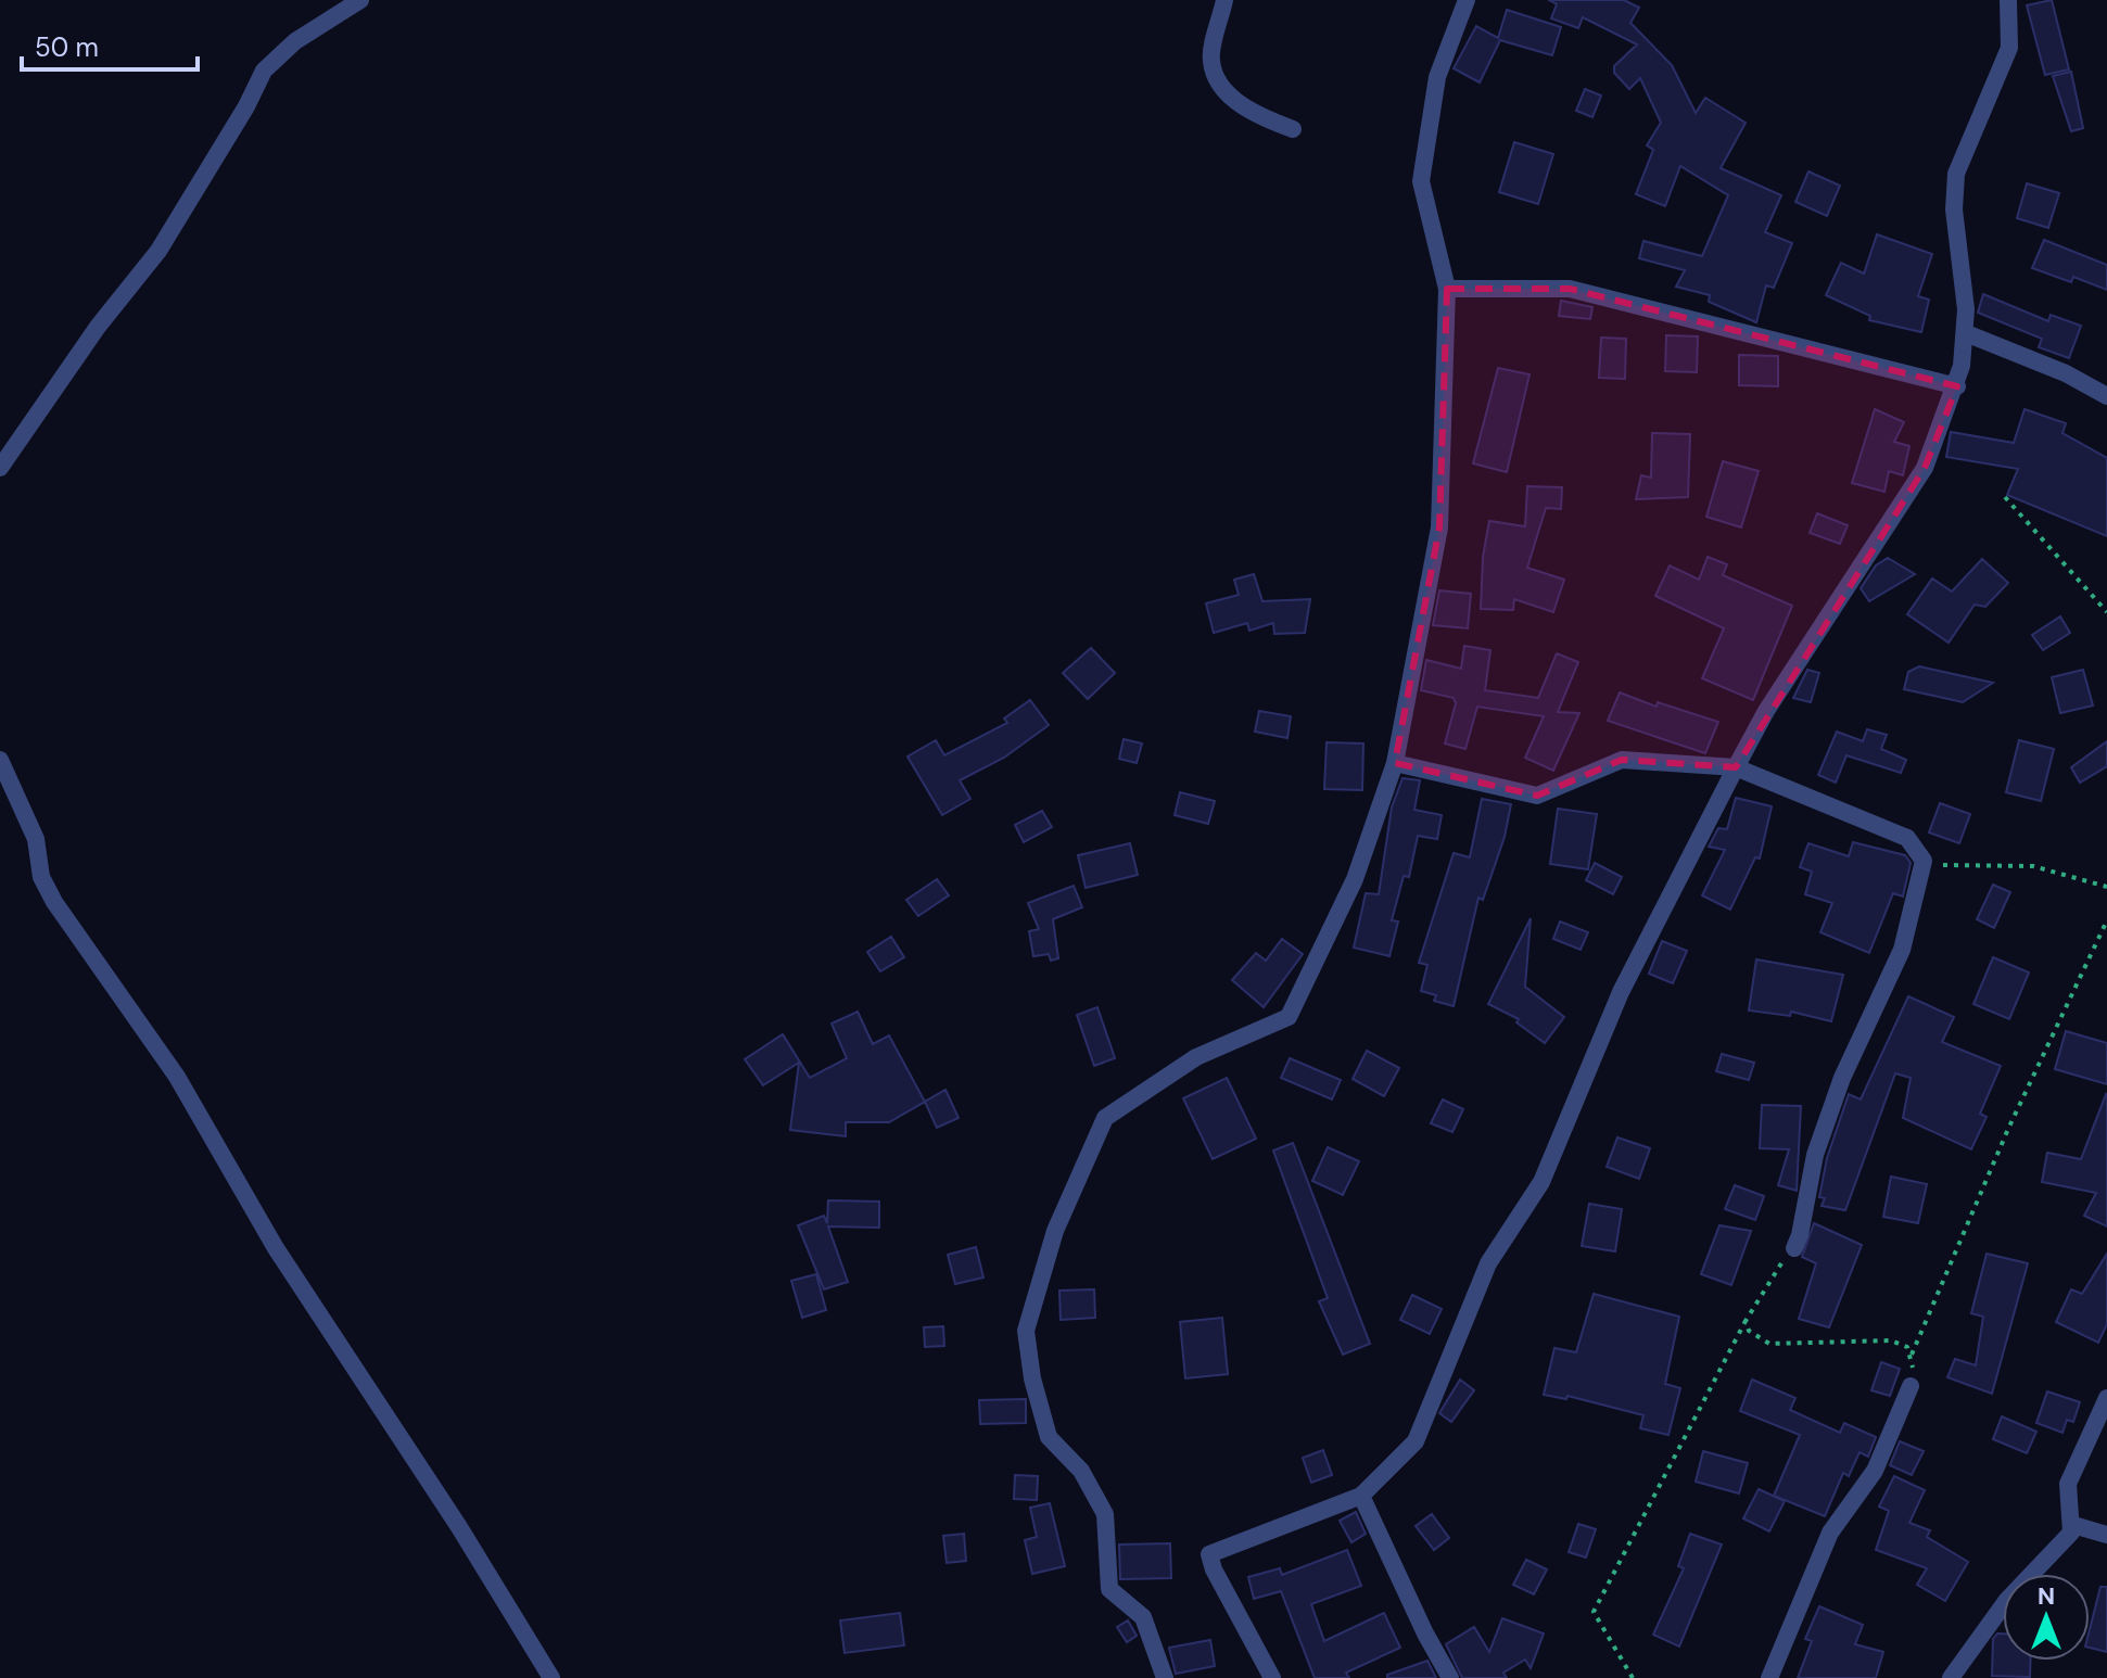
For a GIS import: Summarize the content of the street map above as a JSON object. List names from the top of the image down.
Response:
{
  "scale_bar": "50 m",
  "north": "top"
}
